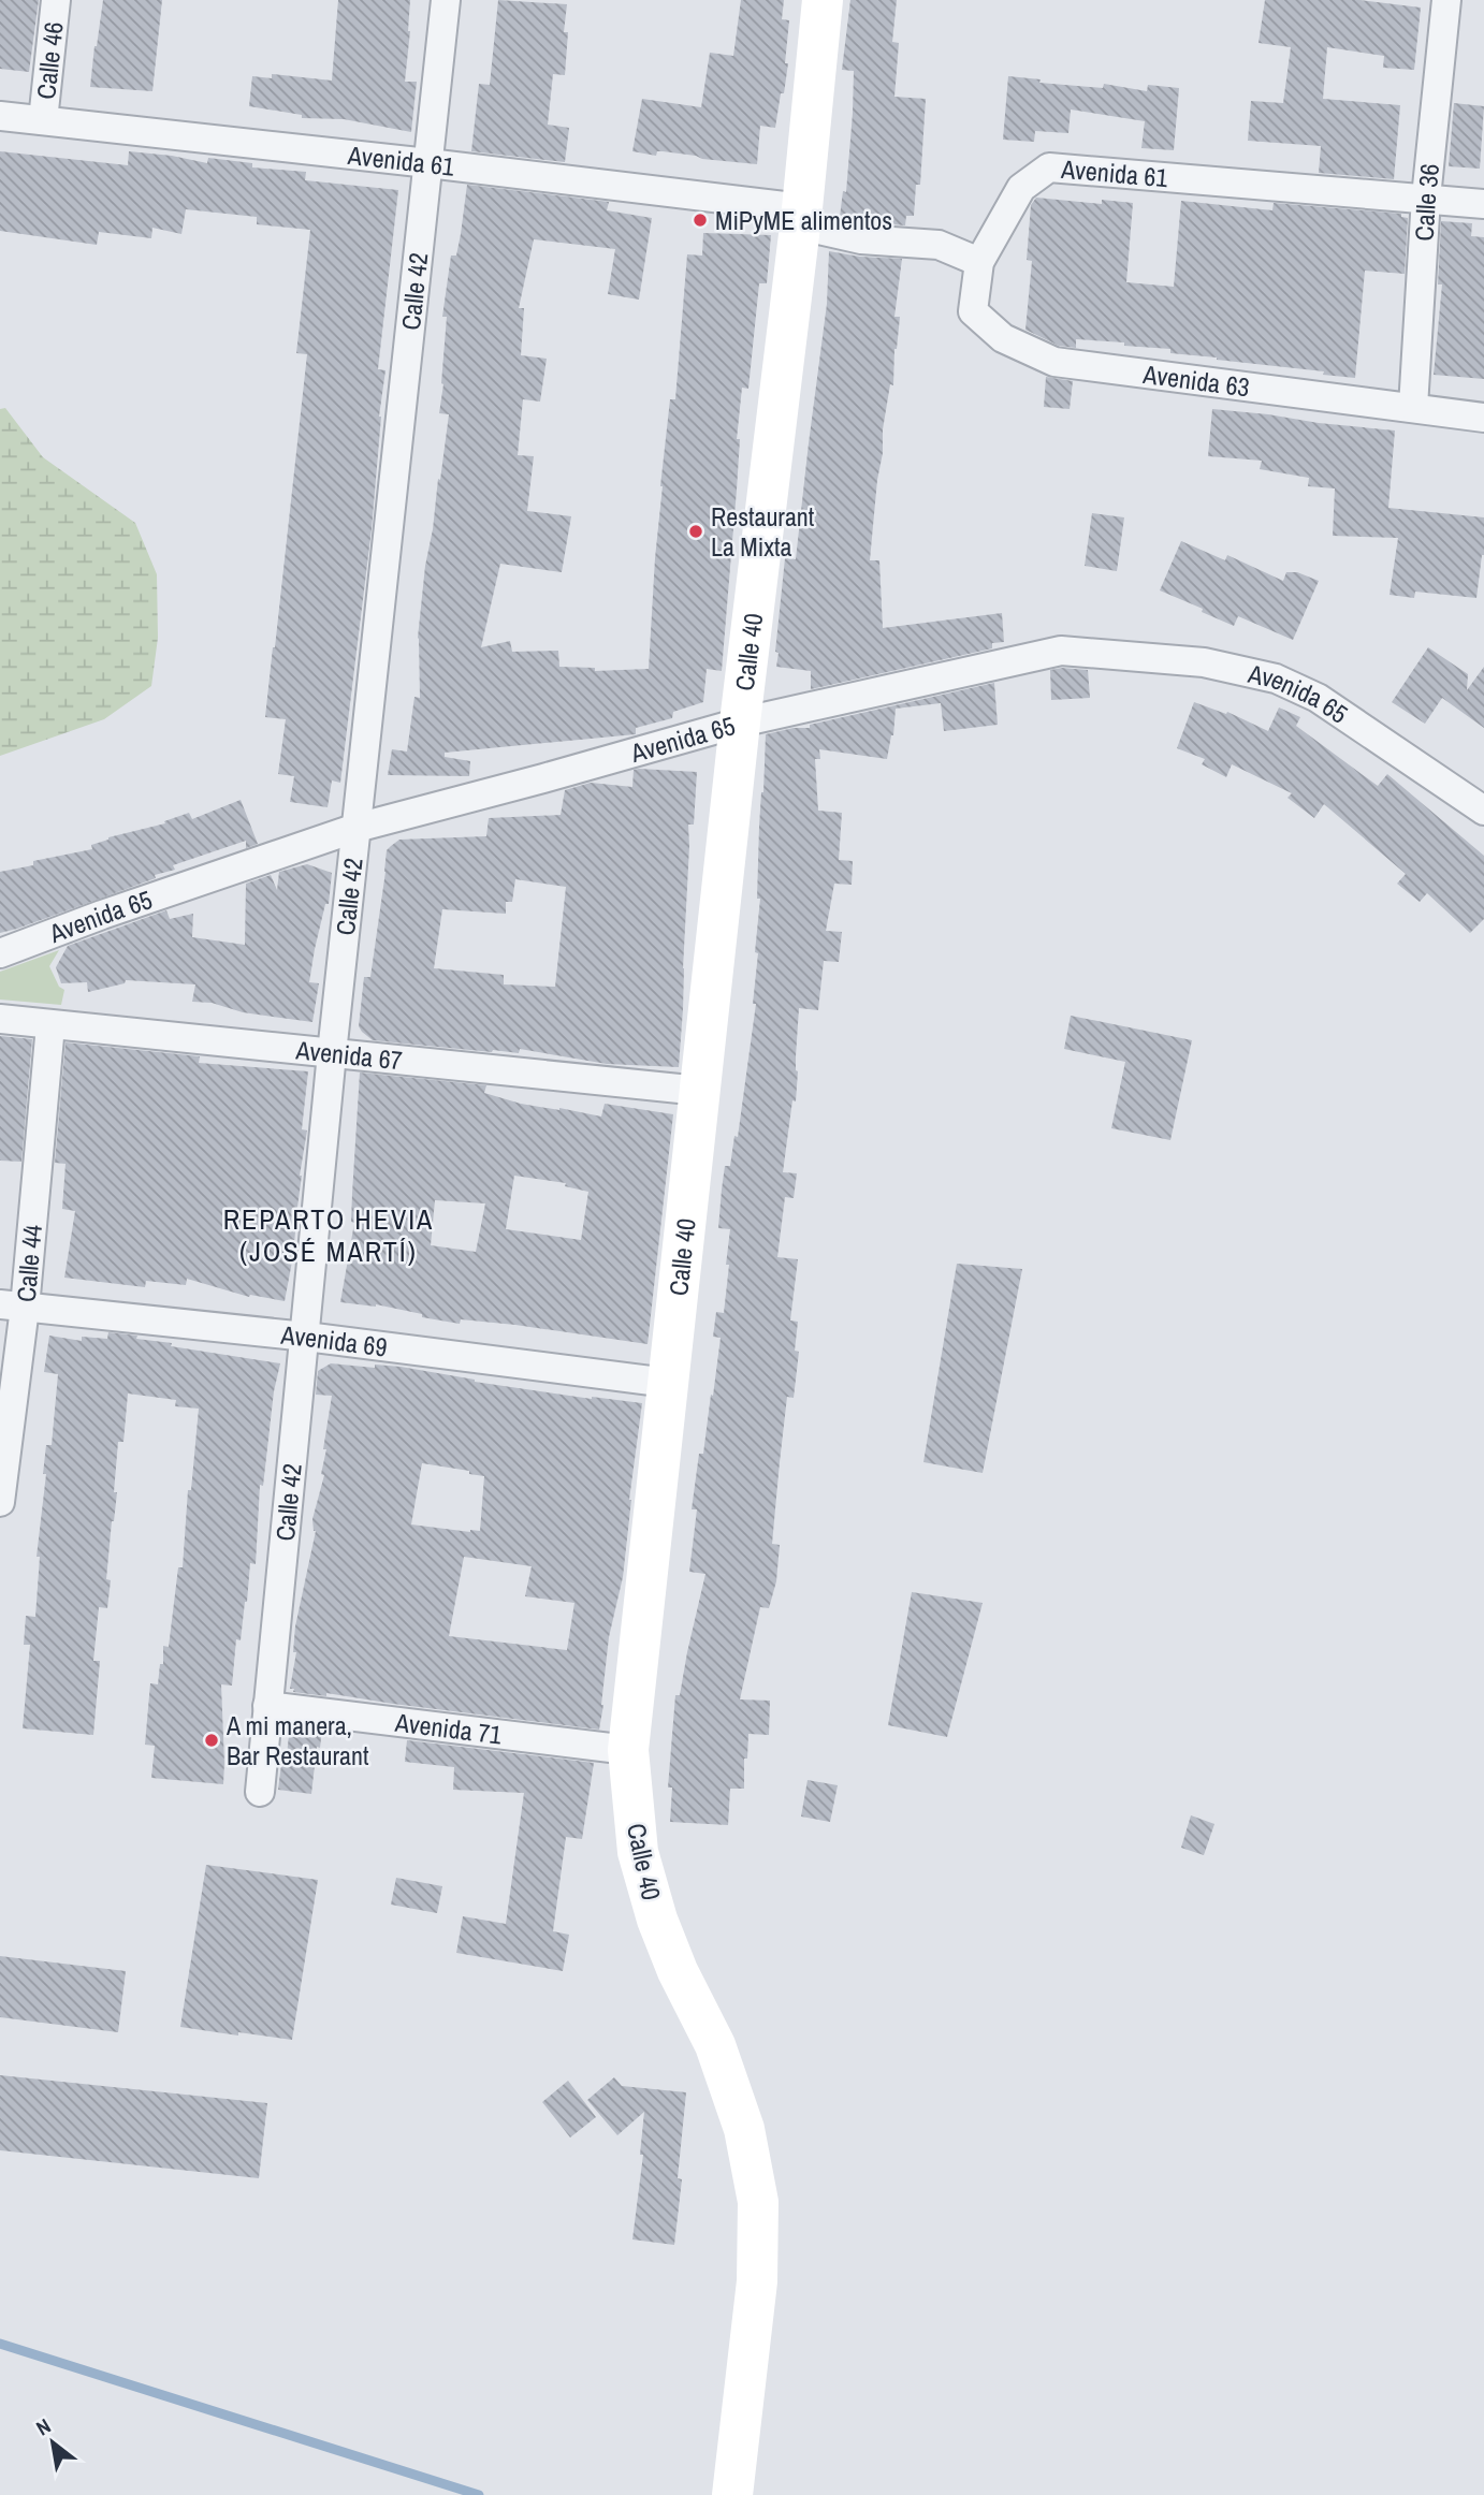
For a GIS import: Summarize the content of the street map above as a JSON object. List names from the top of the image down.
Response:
{
  "streets": {
    "main road": ["Calle 40"],
    "street": [
      "Calle 46",
      "Avenida 61",
      "Calle 36",
      "Calle 42",
      "Avenida 63",
      "Avenida 65",
      "Avenida 67",
      "Calle 44",
      "Avenida 69",
      "Avenida 71"
    ]
  },
  "crossings": [
    ["Calle 46", "Avenida 61"],
    ["Avenida 61", "Calle 36"],
    ["Avenida 61", "Calle 42"],
    ["Avenida 61", "Avenida 63"],
    ["Avenida 61", "Calle 40"],
    ["Calle 36", "Avenida 63"],
    ["Calle 42", "Avenida 65"],
    ["Calle 42", "Avenida 67"],
    ["Calle 42", "Avenida 69"],
    ["Calle 42", "Avenida 71"],
    ["Calle 40", "Avenida 65"],
    ["Calle 40", "Avenida 67"],
    ["Calle 40", "Avenida 69"],
    ["Calle 40", "Avenida 71"],
    ["Avenida 67", "Calle 44"],
    ["Calle 44", "Avenida 69"]
  ],
  "districts": ["REPARTO HEVIA (JOSÉ MARTÍ)"],
  "places": ["MiPyME alimentos", "Restaurant La Mixta", "A mi manera, Bar Restaurant"],
  "north": "top left"
}
